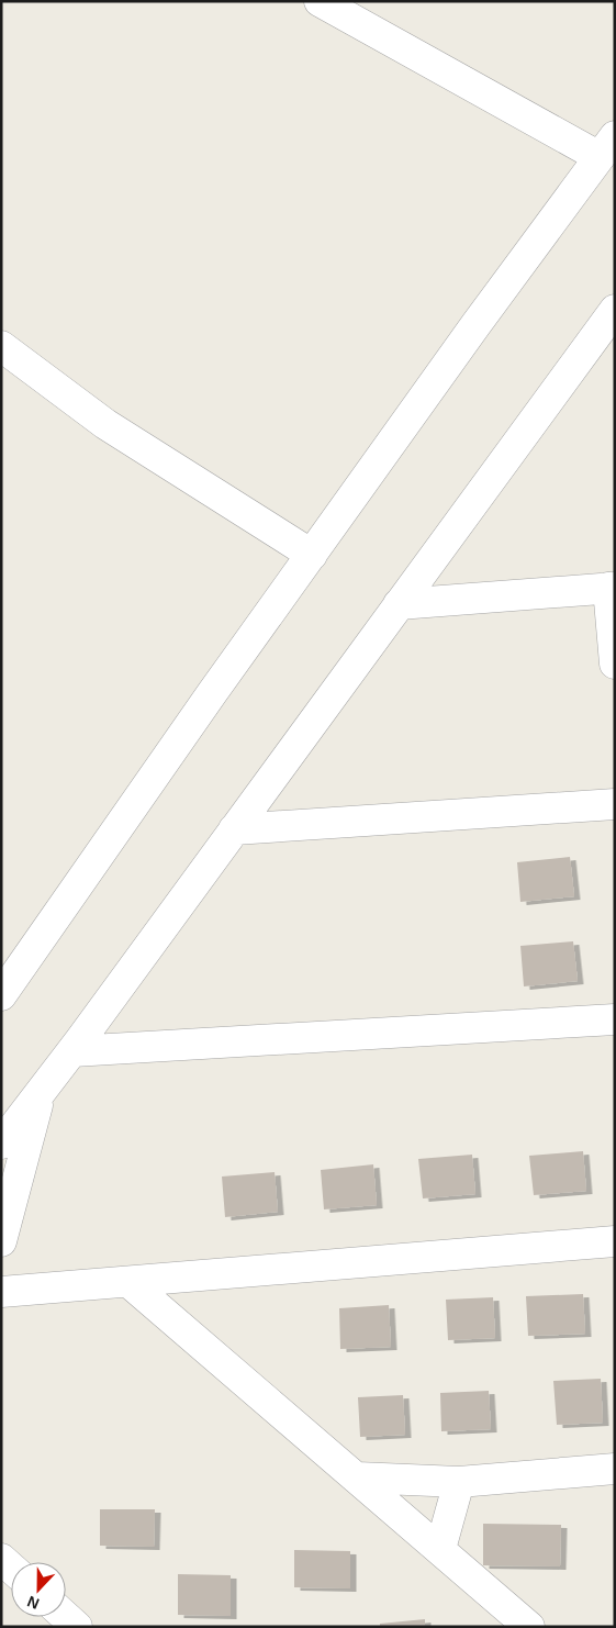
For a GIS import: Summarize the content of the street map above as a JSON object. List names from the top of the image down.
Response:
{
  "north": "bottom"
}
